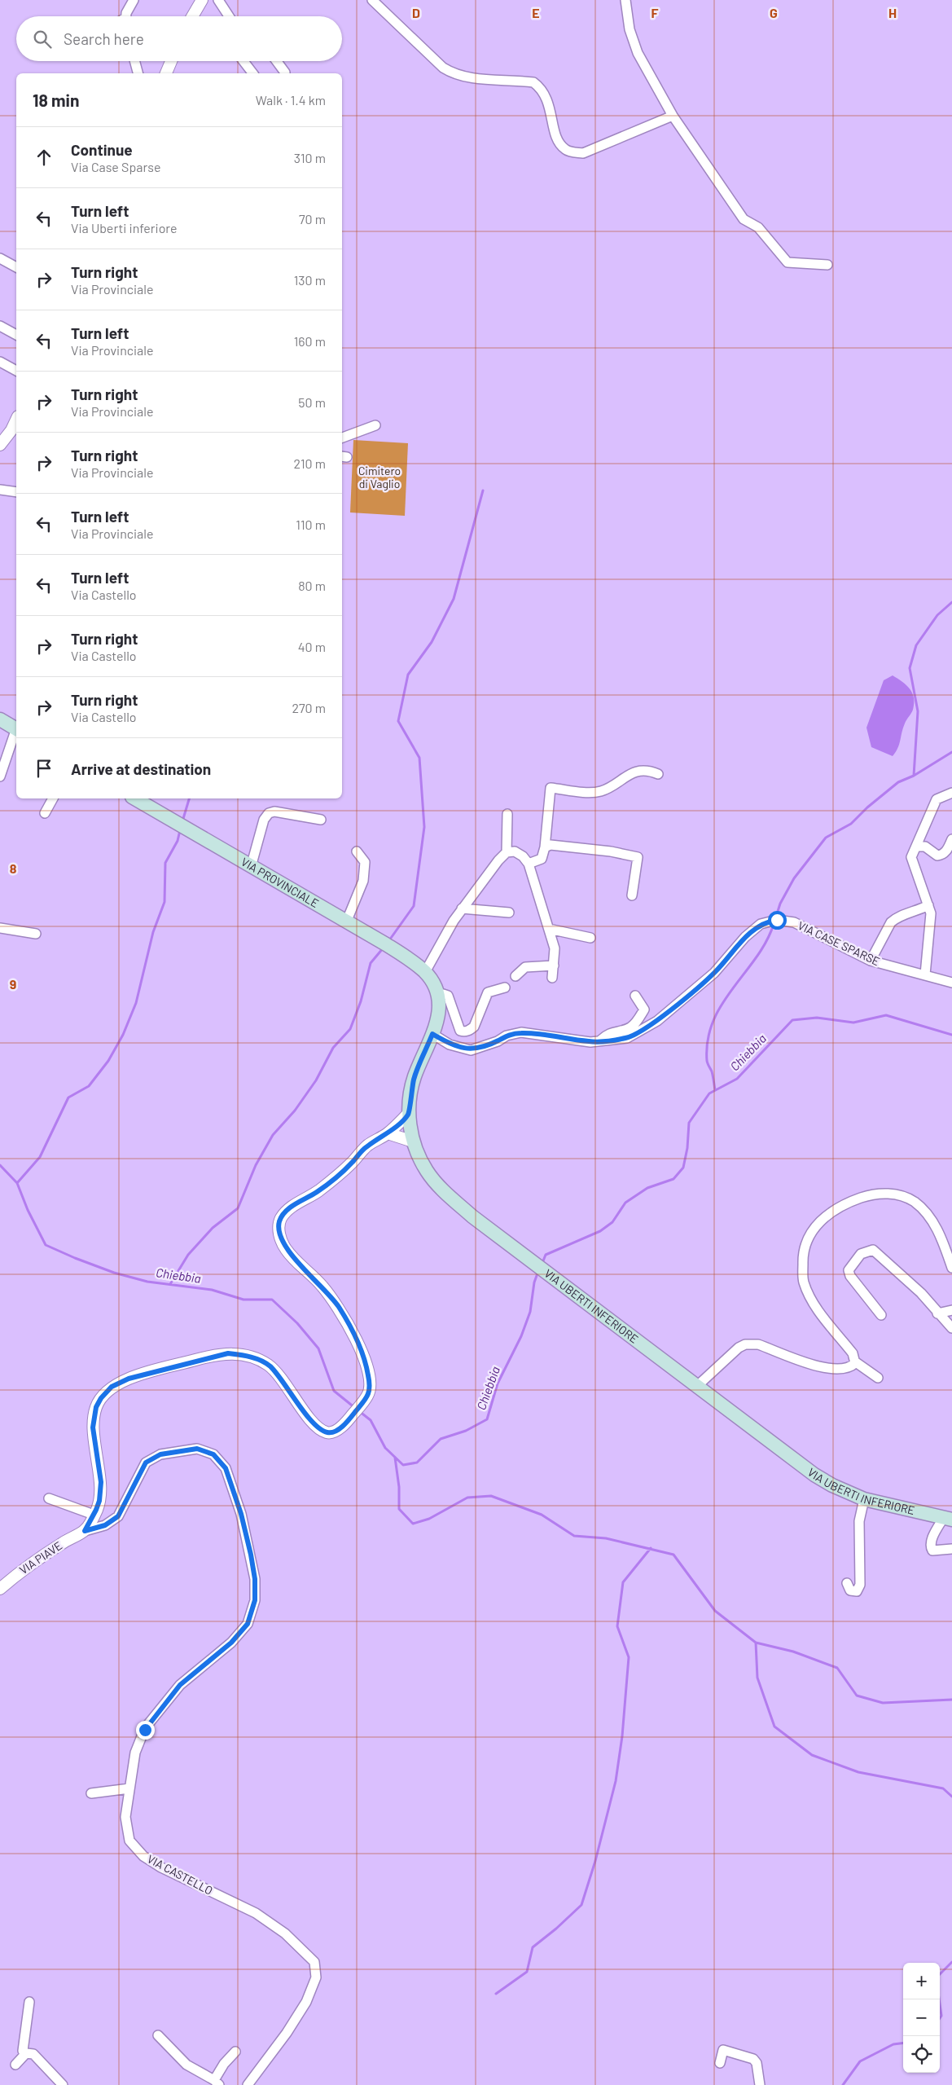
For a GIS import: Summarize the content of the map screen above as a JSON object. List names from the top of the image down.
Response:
{
  "streets": {
    "main road": ["VIA PROVINCIALE", "VIA UBERTI INFERIORE"],
    "street": ["VIA CASE SPARSE", "VIA PIAVE", "VIA CASTELLO"]
  },
  "crossings": [
    ["VIA PROVINCIALE", "VIA UBERTI INFERIORE"],
    ["VIA CASE SPARSE", "VIA UBERTI INFERIORE"],
    ["VIA PIAVE", "VIA CASTELLO"]
  ],
  "water": ["Chiebbia"],
  "parks": ["Cimitero di Vaglio"],
  "page": {
    "search": "Search here",
    "heading": ["18 min", "Walk · 1.4 km"],
    "list": [
      ["Continue", "Via Case Sparse", "310 m"],
      ["Turn left", "Via Uberti inferiore", "70 m"],
      ["Turn right", "Via Provinciale", "130 m"],
      ["Turn left", "Via Provinciale", "160 m"],
      ["Turn right", "Via Provinciale", "50 m"],
      ["Turn right", "Via Provinciale", "210 m"],
      ["Turn left", "Via Provinciale", "110 m"],
      ["Turn left", "Via Castello", "80 m"],
      ["Turn right", "Via Castello", "40 m"],
      ["Turn right", "Via Castello", "270 m"],
      "Arrive at destination"
    ],
    "map_buttons": ["+", "−"]
  },
  "grid": {
    "columns": [
      "D",
      "E",
      "F",
      "G",
      "H"
    ],
    "rows": ["8", "9"]
  }
}
